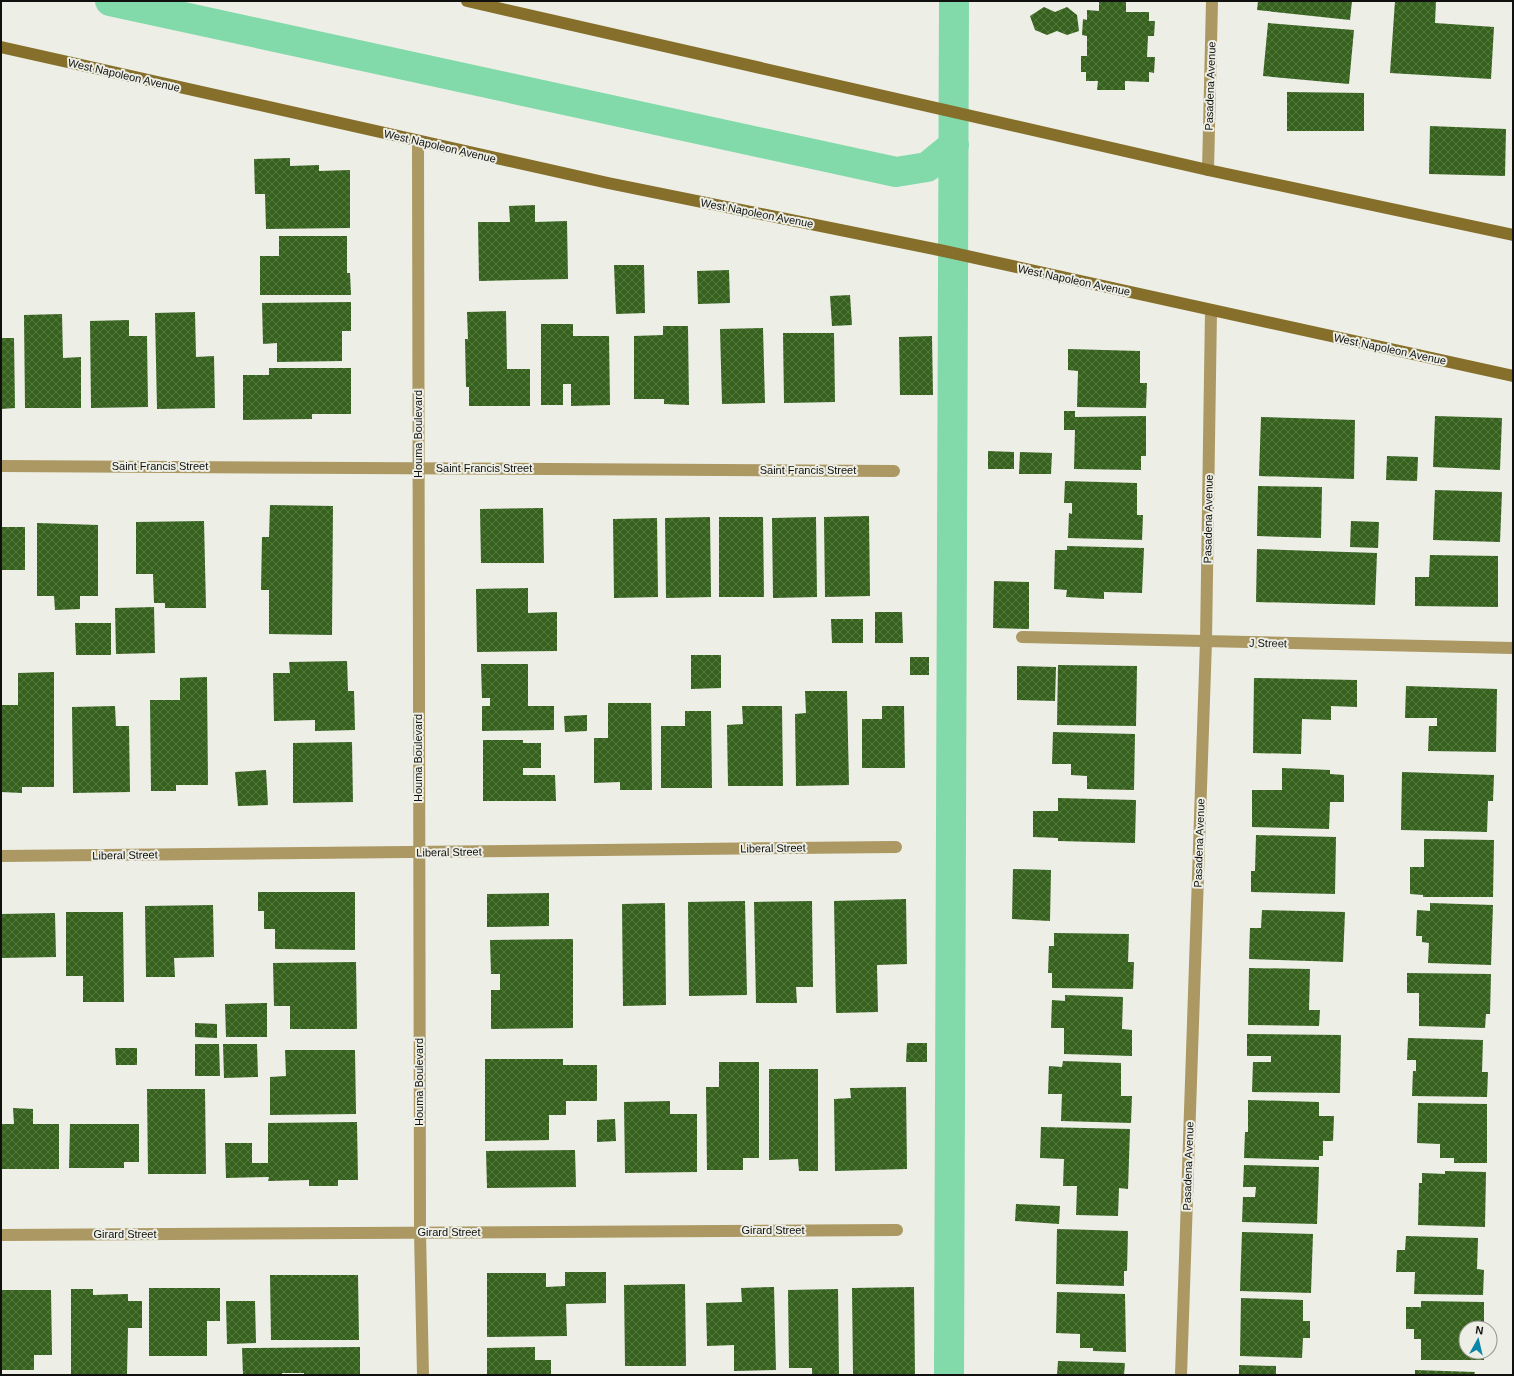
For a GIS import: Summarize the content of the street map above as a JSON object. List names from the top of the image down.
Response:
{
  "streets": {
    "main road": ["West Napoleon Avenue"],
    "street": [
      "Pasadena Avenue",
      "Houma Boulevard",
      "Saint Francis Street",
      "J Street",
      "Liberal Street",
      "Girard Street"
    ]
  },
  "crossings": [
    ["West Napoleon Avenue", "Pasadena Avenue"],
    ["West Napoleon Avenue", "Houma Boulevard"],
    ["Pasadena Avenue", "J Street"],
    ["Houma Boulevard", "Saint Francis Street"],
    ["Houma Boulevard", "Liberal Street"],
    ["Houma Boulevard", "Girard Street"]
  ],
  "north": "top"
}
